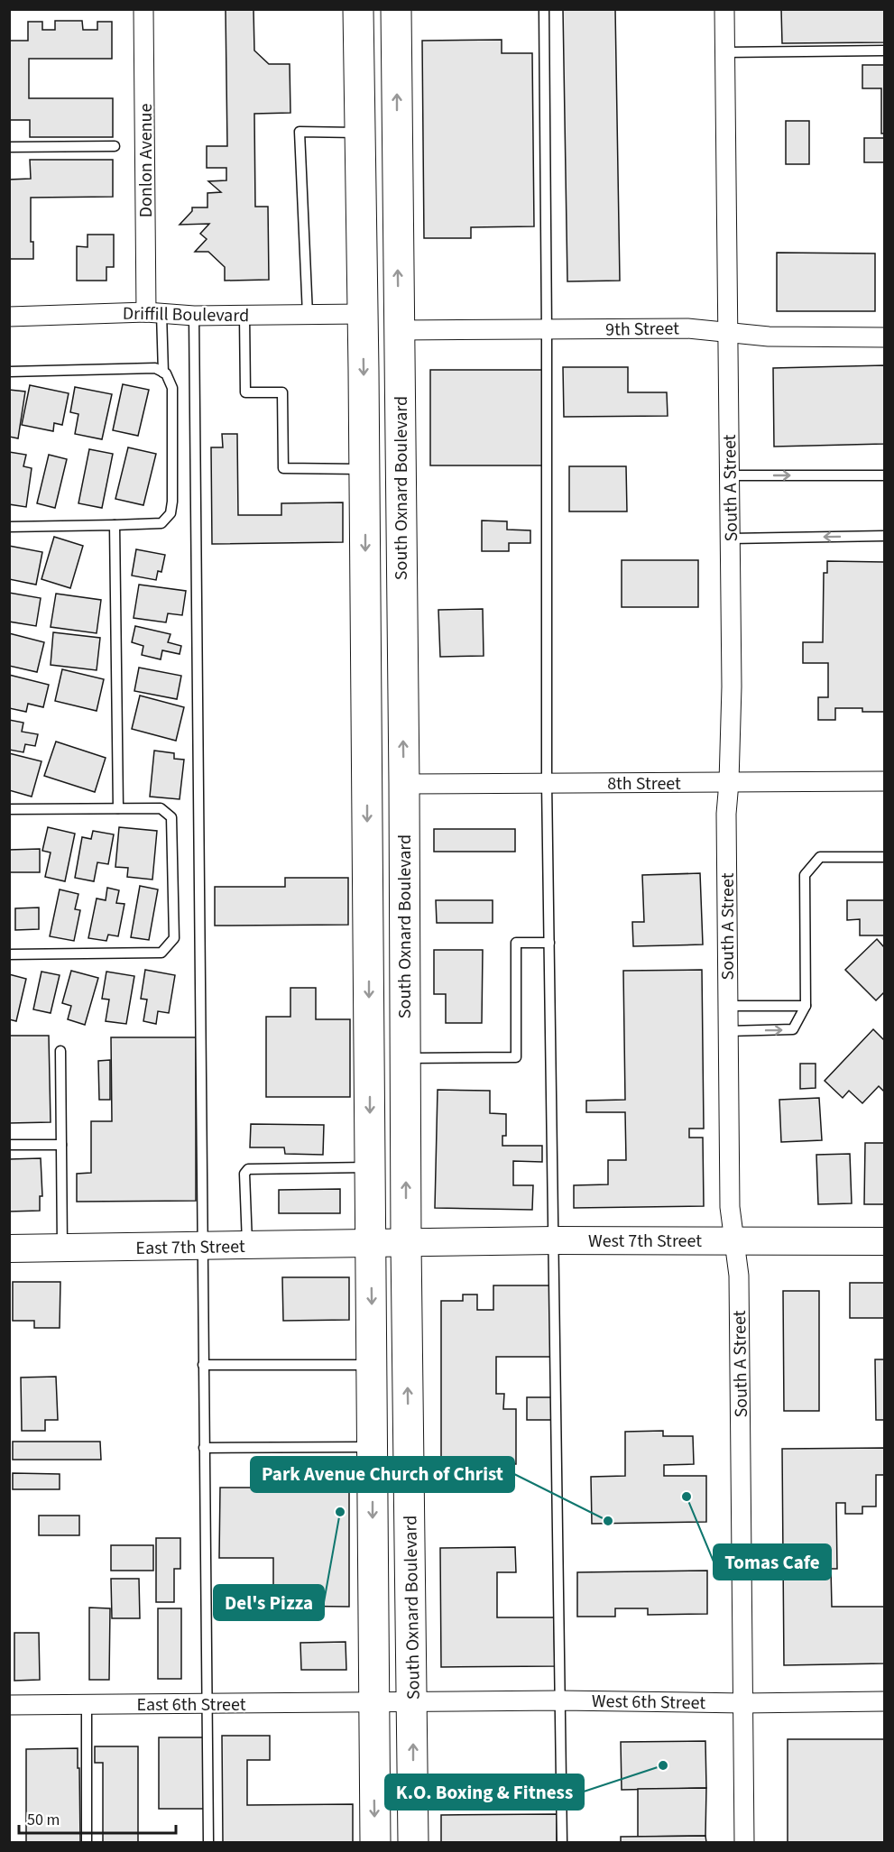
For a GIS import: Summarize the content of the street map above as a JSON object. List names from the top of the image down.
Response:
{
  "streets": {
    "main road": ["South Oxnard Boulevard"],
    "street": [
      "Donlon Avenue",
      "Driffill Boulevard",
      "9th Street",
      "South A Street",
      "8th Street",
      "West 7th Street",
      "East 7th Street",
      "West 6th Street",
      "East 6th Street"
    ]
  },
  "crossings": [
    ["Donlon Avenue", "Driffill Boulevard"],
    ["Driffill Boulevard", "South Oxnard Boulevard"],
    ["9th Street", "South Oxnard Boulevard"],
    ["9th Street", "South A Street"],
    ["South Oxnard Boulevard", "8th Street"],
    ["South Oxnard Boulevard", "West 7th Street"],
    ["South Oxnard Boulevard", "East 7th Street"],
    ["South Oxnard Boulevard", "West 6th Street"],
    ["South Oxnard Boulevard", "East 6th Street"],
    ["South A Street", "8th Street"],
    ["South A Street", "West 7th Street"],
    ["South A Street", "West 6th Street"],
    ["West 7th Street", "East 7th Street"],
    ["West 6th Street", "East 6th Street"]
  ],
  "places": [
    "Tomas Cafe",
    "Del's Pizza",
    "Park Avenue Church of Christ",
    "K.O. Boxing & Fitness"
  ],
  "scale_bar": "50 m"
}
